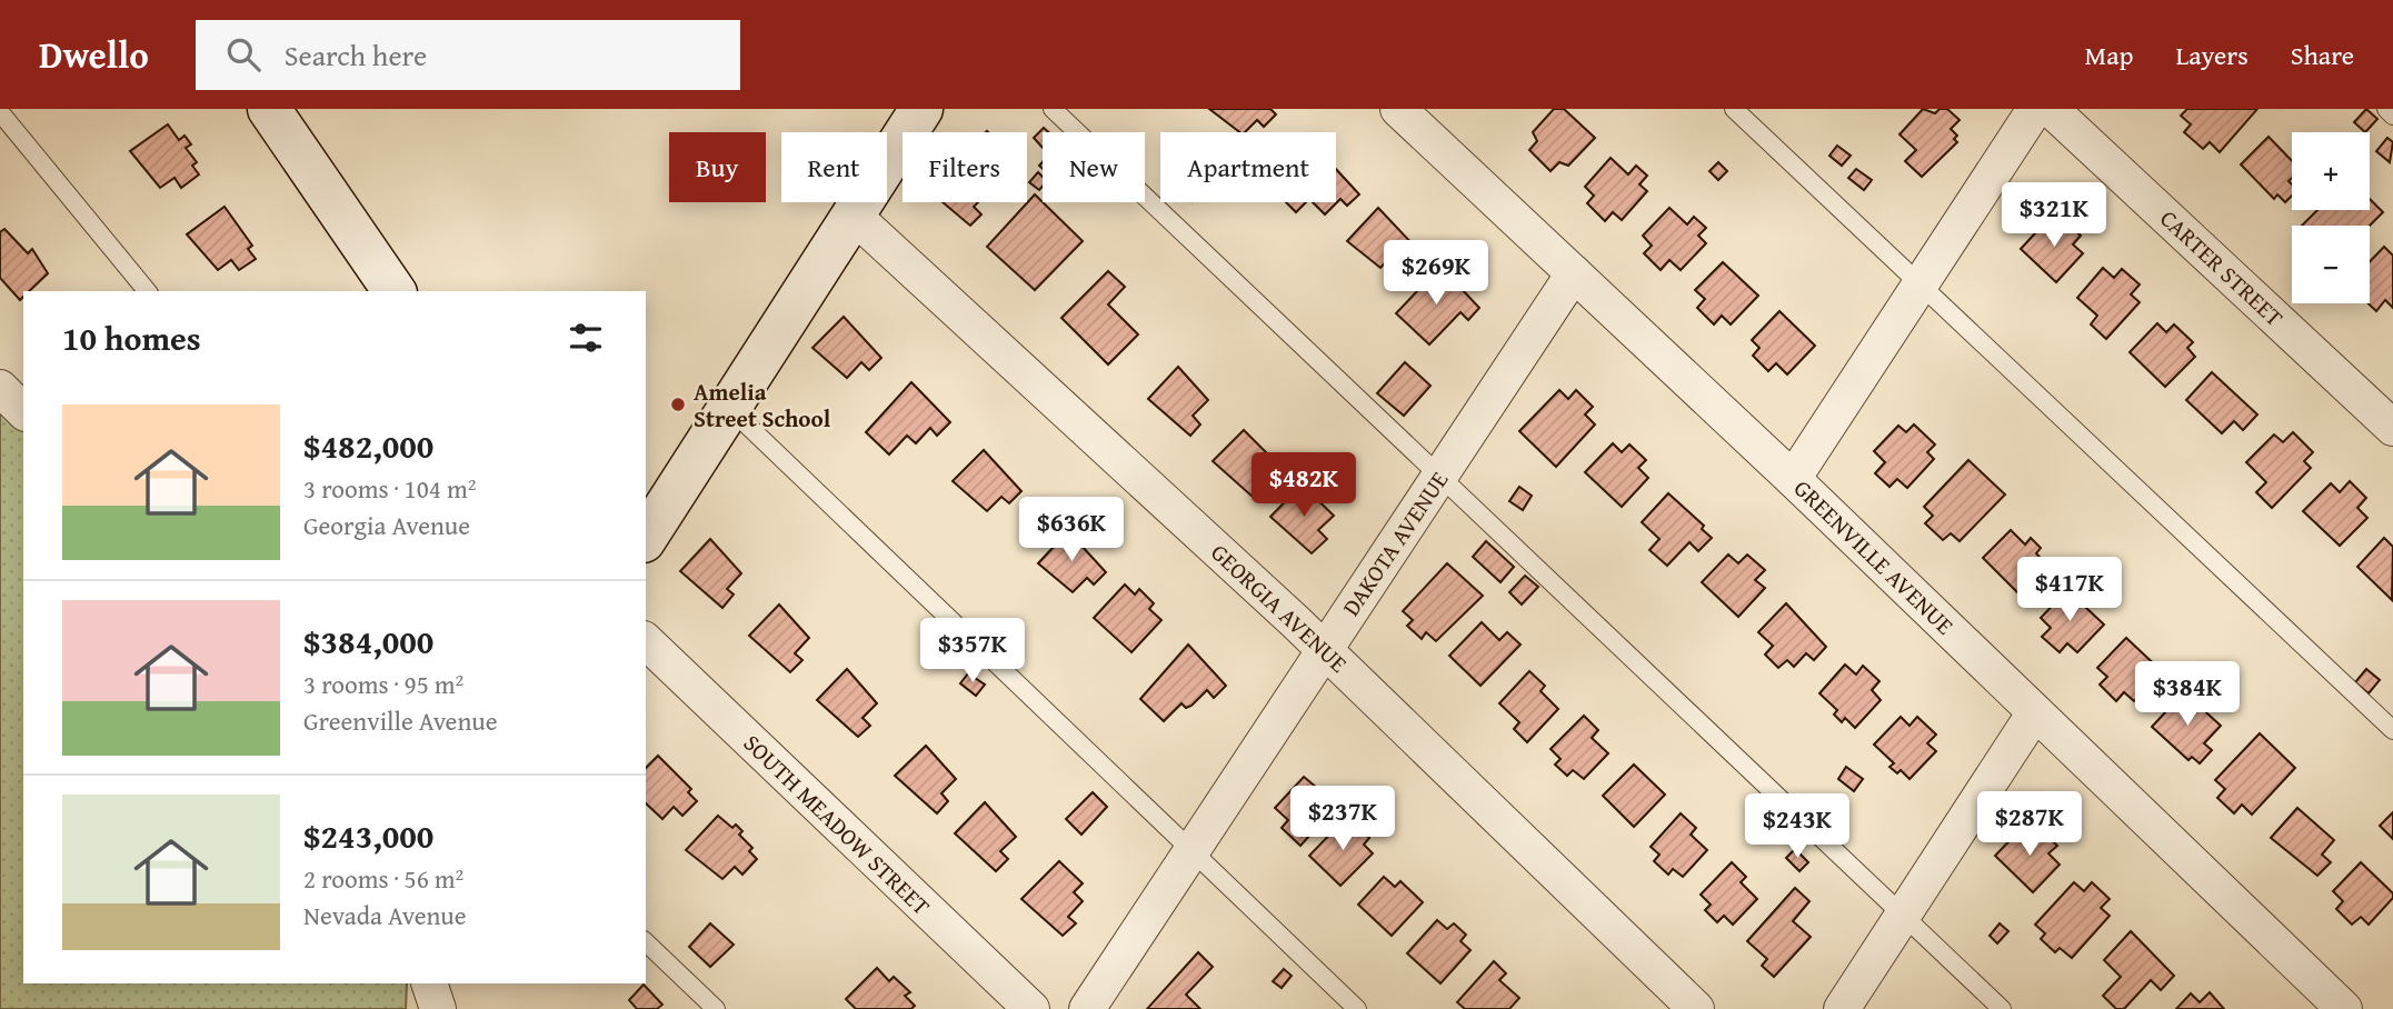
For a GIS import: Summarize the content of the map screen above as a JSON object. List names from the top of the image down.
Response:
{
  "streets": {
    "street": [
      "CARTER STREET",
      "DAKOTA AVENUE",
      "GREENVILLE AVENUE",
      "GEORGIA AVENUE",
      "SOUTH MEADOW STREET"
    ]
  },
  "crossings": [
    ["DAKOTA AVENUE", "GREENVILLE AVENUE"],
    ["DAKOTA AVENUE", "GEORGIA AVENUE"]
  ],
  "places": ["Amelia Street School"],
  "page": {
    "header": "Dwello",
    "search": "Search here",
    "nav": ["Map", "Layers", "Share"],
    "map_buttons": ["+", "−"],
    "chip": [
      "Buy",
      "Rent",
      "Filters",
      "New",
      "Apartment"
    ],
    "price": [
      "$321K",
      "$269K",
      "$482K",
      "$636K",
      "$417K",
      "$357K",
      "$384K",
      "$237K",
      "$287K",
      "$243K"
    ],
    "heading": "10 homes",
    "list": [
      {
        "name": "$482,000",
        "note": "3 rooms · 104 m² · Georgia Avenue"
      },
      {
        "name": "$384,000",
        "note": "3 rooms · 95 m² · Greenville Avenue"
      },
      {
        "name": "$243,000",
        "note": "2 rooms · 56 m² · Nevada Avenue"
      }
    ]
  }
}
